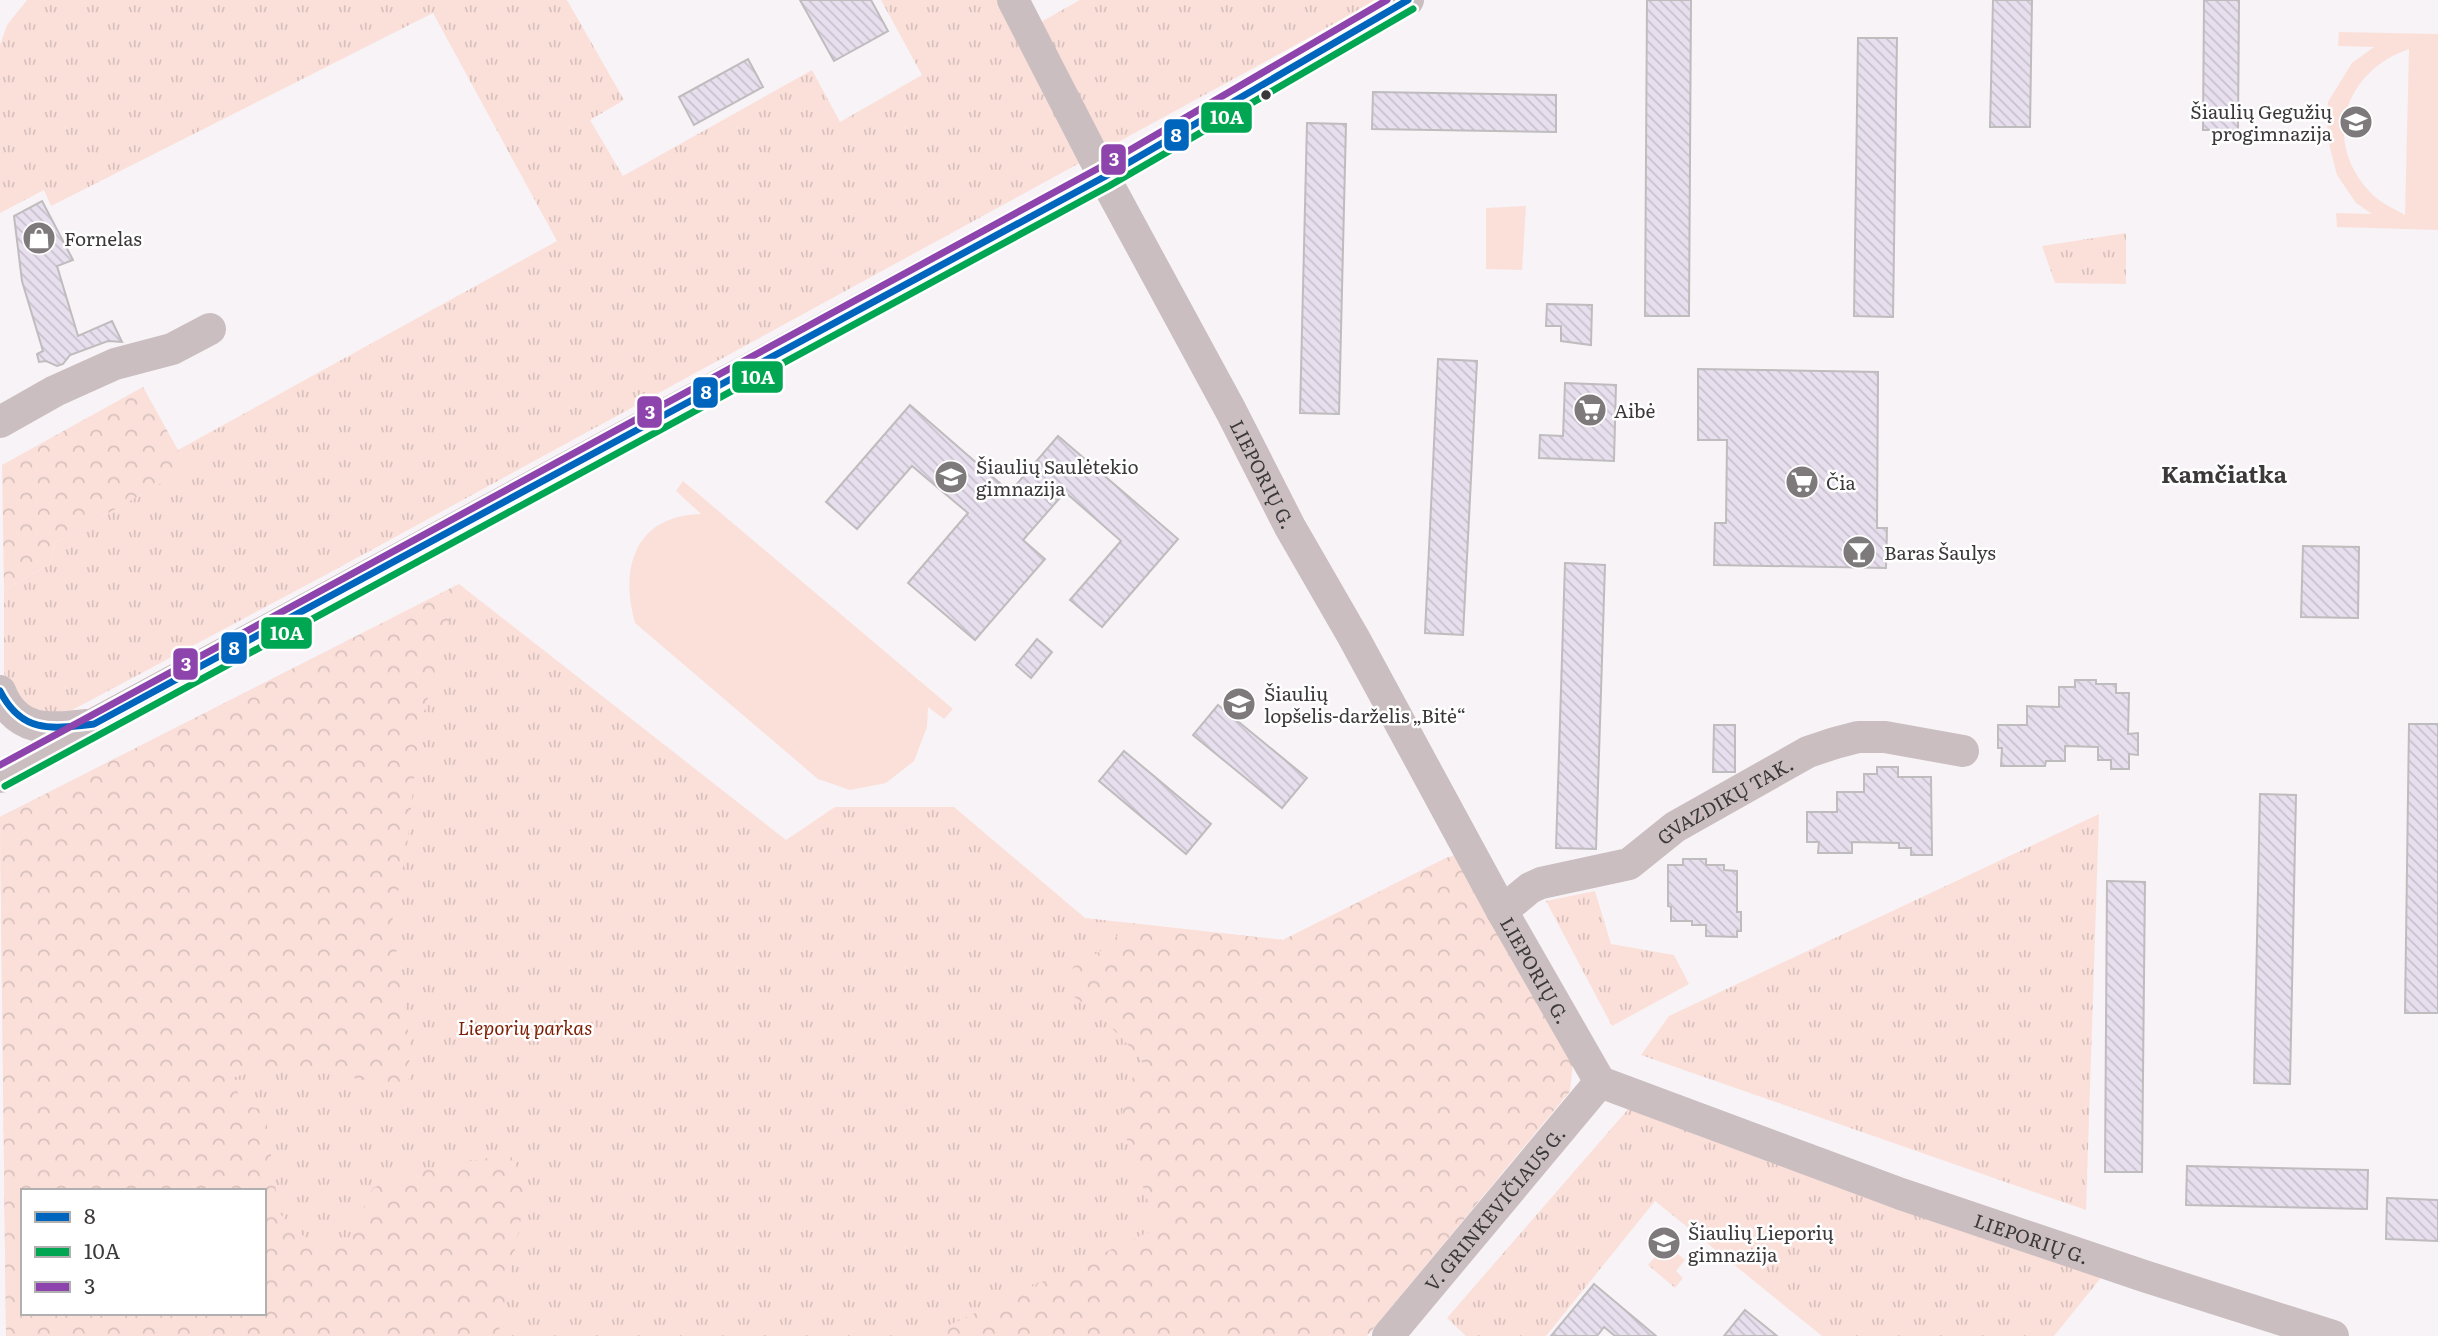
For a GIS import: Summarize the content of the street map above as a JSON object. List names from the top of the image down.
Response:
{
  "streets": {
    "street": ["LIEPORIŲ G.", "GVAZDIKŲ TAK.", "V. GRINKEVIČIAUS G."]
  },
  "crossings": [
    ["LIEPORIŲ G.", "GVAZDIKŲ TAK."],
    ["LIEPORIŲ G.", "V. GRINKEVIČIAUS G."]
  ],
  "districts": ["Kamčiatka"],
  "parks": ["Lieporių parkas"],
  "places": {
    "school or university": [
      "Šiaulių Gegužių progimnazija",
      "Šiaulių Saulėtekio gimnazija",
      "Šiaulių lopšelis-darželis „Bitė“",
      "Šiaulių Lieporių gimnazija"
    ],
    "shop": ["Fornelas"],
    "supermarket": ["Aibė", "Čia"],
    "bar": ["Baras Šaulys"]
  },
  "lines": ["transit line 8", "transit line 3", "transit line 10A"],
  "legend": ["8", "10A", "3"]
}
